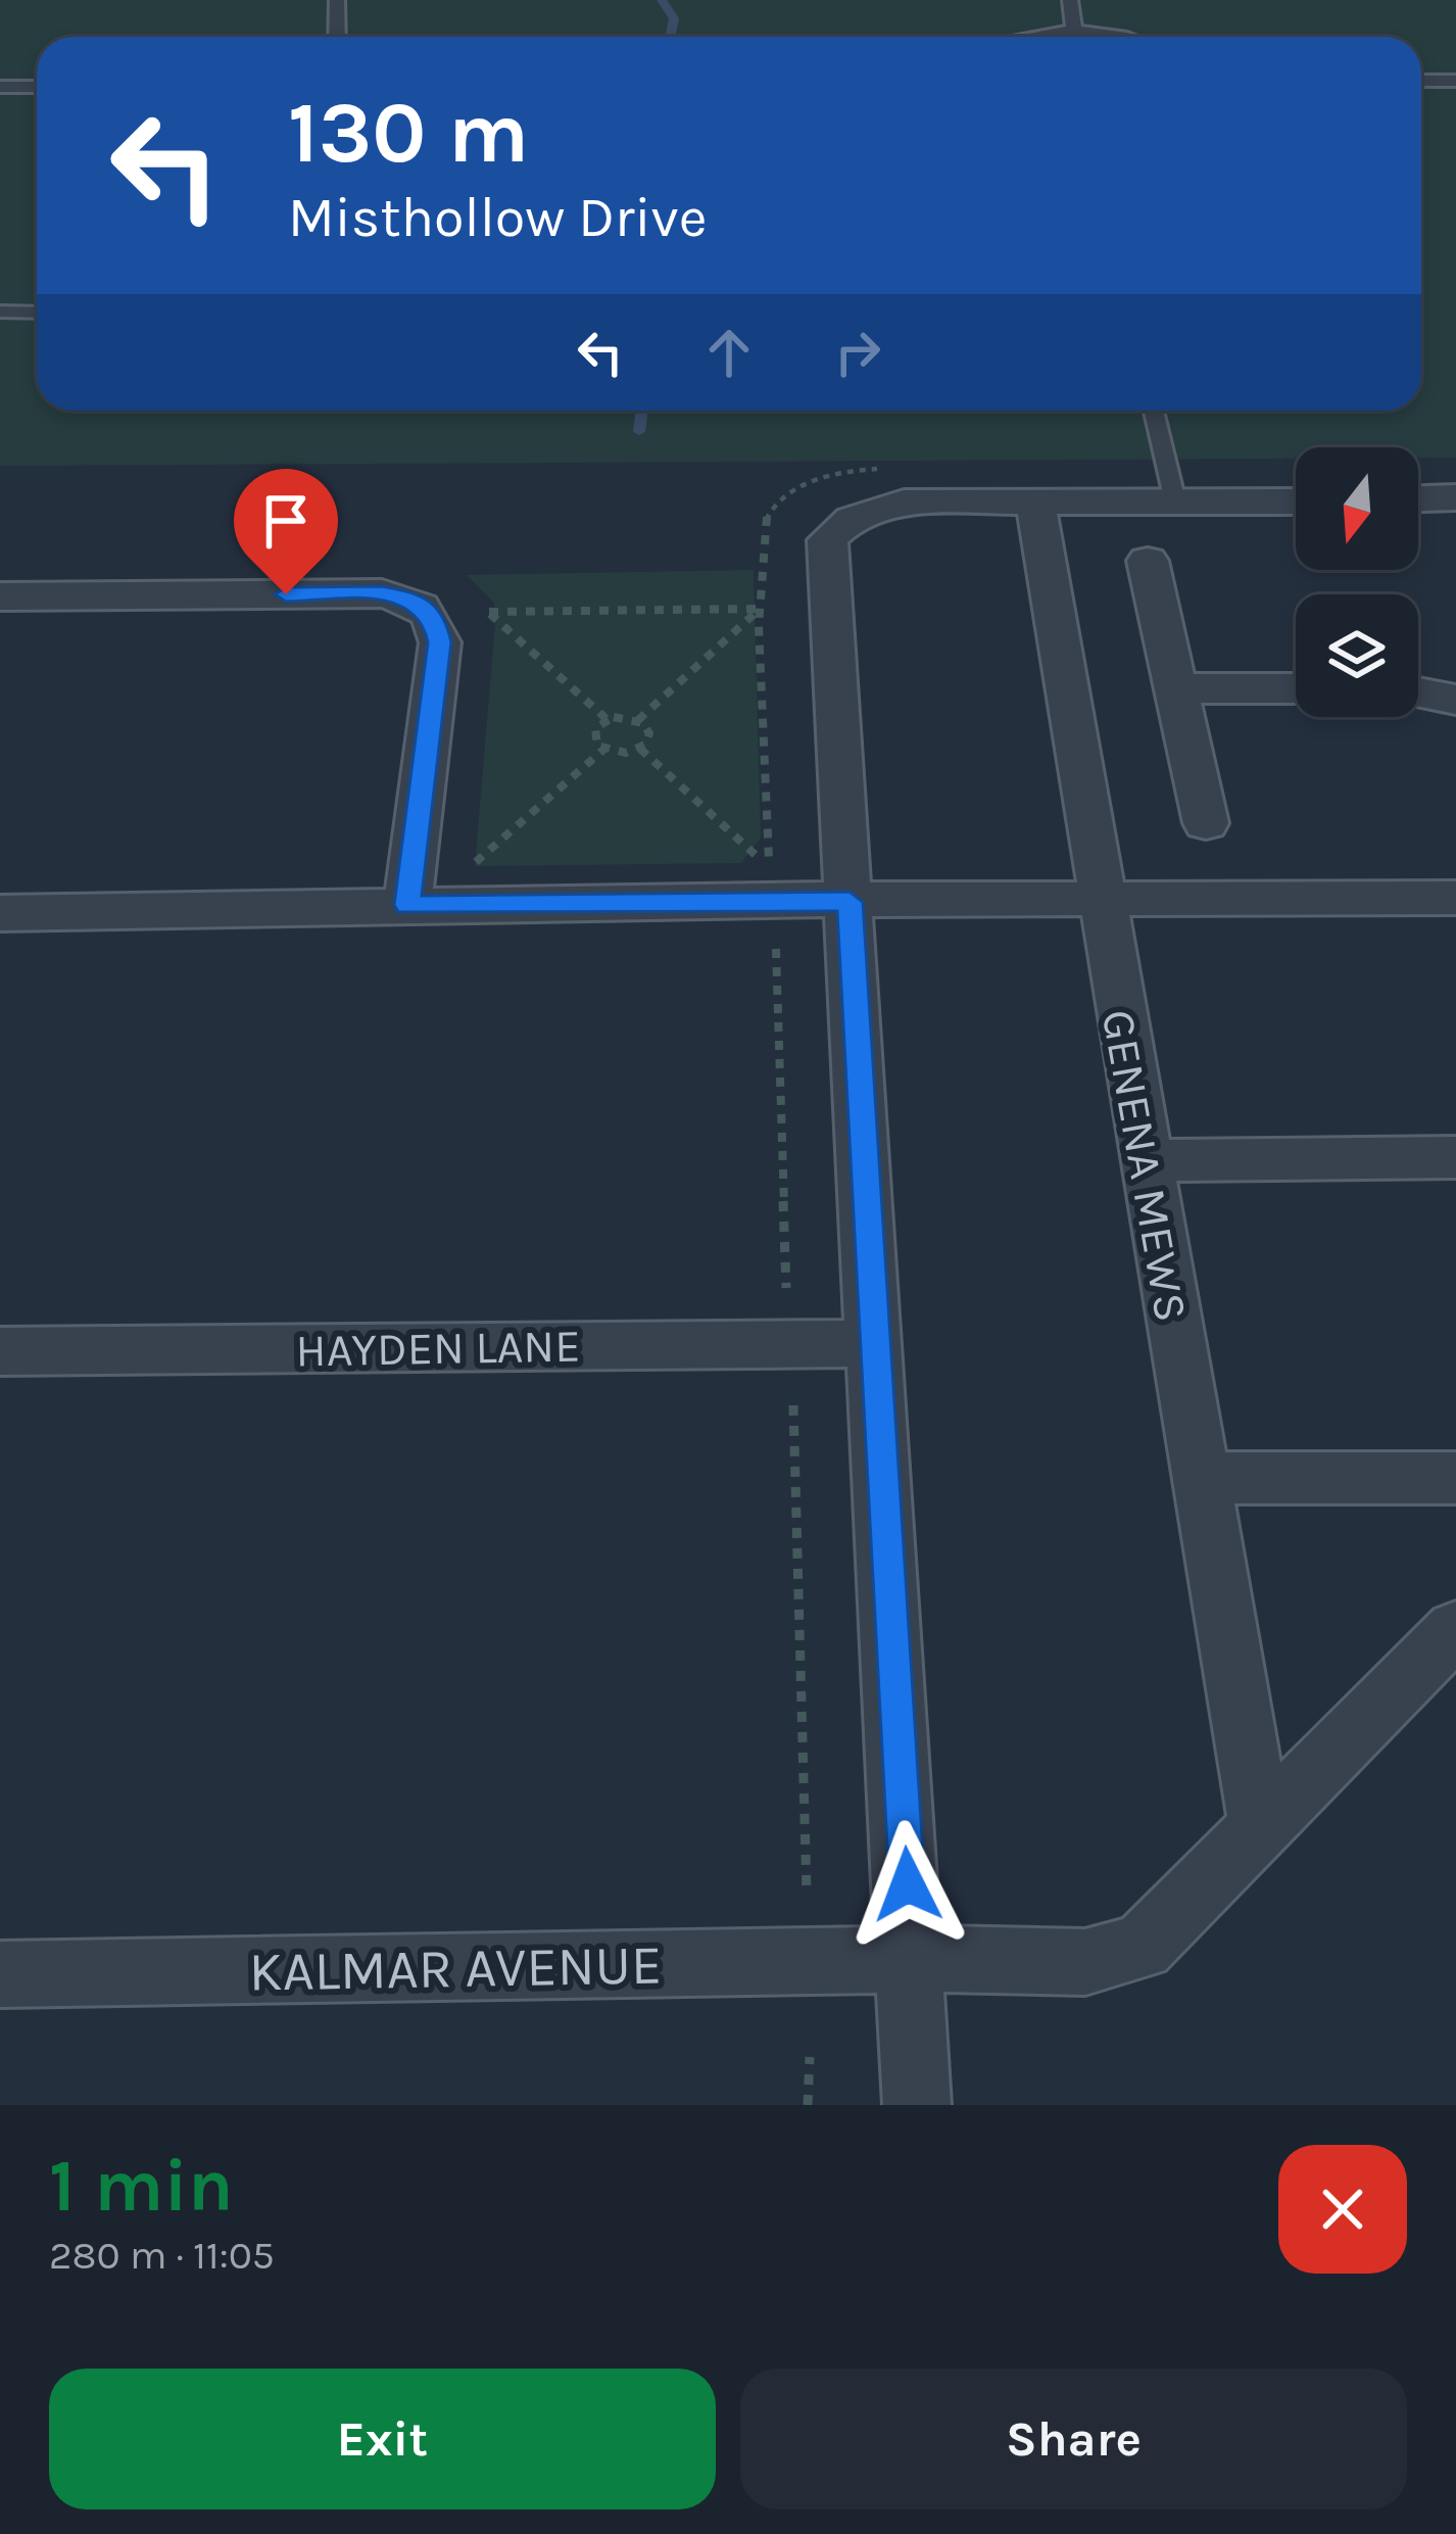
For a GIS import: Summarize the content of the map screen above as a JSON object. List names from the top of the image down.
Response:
{
  "streets": {
    "street": ["GENENA MEWS", "HAYDEN LANE", "KALMAR AVENUE"]
  },
  "crossings": [
    ["GENENA MEWS", "KALMAR AVENUE"]
  ],
  "north": "bottom",
  "page": {
    "turn": ["130 m", "Misthollow Drive"],
    "heading": ["1 min", "280 m · 11:05"],
    "buttons": ["Exit", "Share"]
  }
}
